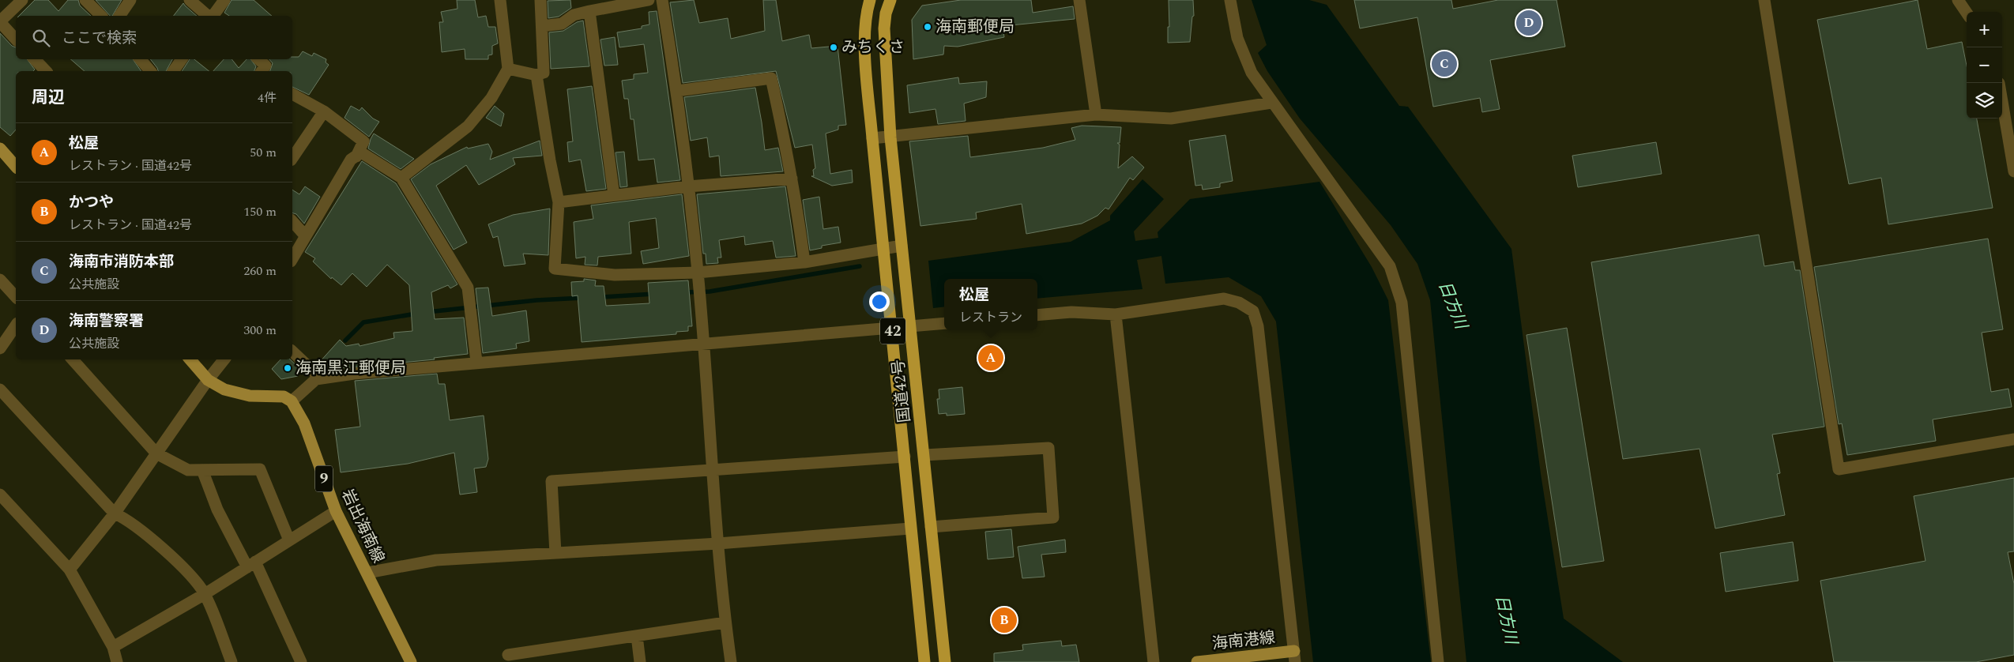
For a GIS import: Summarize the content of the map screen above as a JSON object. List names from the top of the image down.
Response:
{
  "streets": {
    "highway": ["42", "国道42号"],
    "main road": ["9", "岩出海南線", "海南港線"]
  },
  "water": ["日方川"],
  "places": ["海南郵便局", "みちくさ", "海南黒江郵便局"],
  "page": {
    "pins": [
      "D",
      "C",
      "A",
      "B"
    ],
    "map_buttons": ["+", "−"],
    "search": "ここで検索",
    "heading": ["周辺", "4件"],
    "list": [
      {
        "mark": "A",
        "name": "松屋",
        "note": "レストラン · 国道42号",
        "value": "50 m"
      },
      {
        "mark": "B",
        "name": "かつや",
        "note": "レストラン · 国道42号",
        "value": "150 m"
      },
      {
        "mark": "C",
        "name": "海南市消防本部",
        "note": "公共施設",
        "value": "260 m"
      },
      {
        "mark": "D",
        "name": "海南警察署",
        "note": "公共施設",
        "value": "300 m"
      }
    ],
    "popup": ["松屋", "レストラン"]
  }
}
